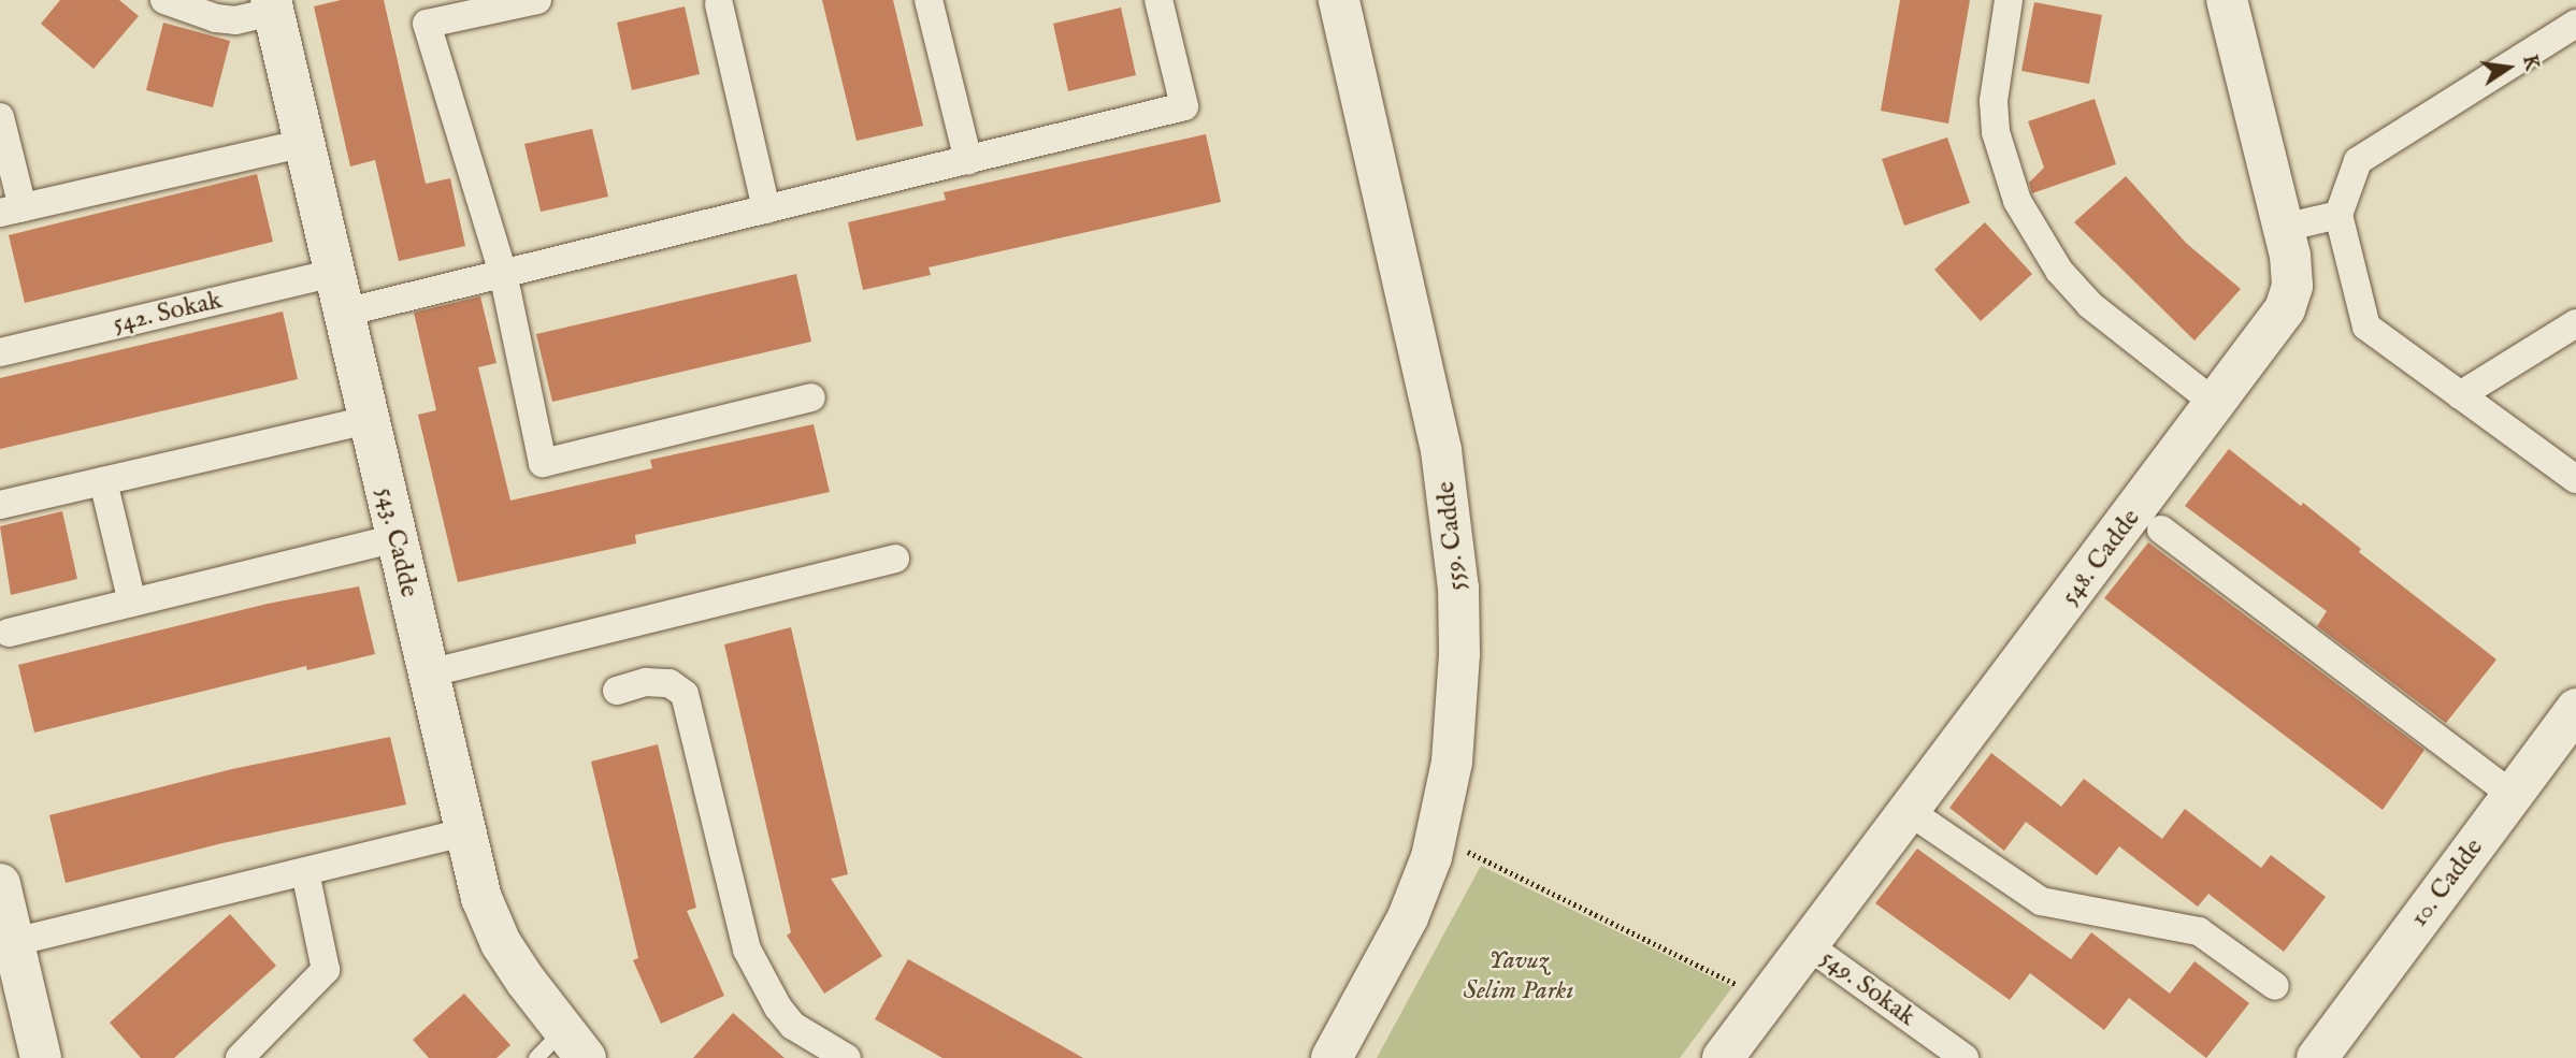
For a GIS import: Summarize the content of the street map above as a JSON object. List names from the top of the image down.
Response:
{
  "streets": {
    "street": [
      "542. Sokak",
      "559. Cadde",
      "543. Cadde",
      "548. Cadde",
      "10. Cadde",
      "549. Sokak"
    ]
  },
  "crossings": [
    ["542. Sokak", "543. Cadde"],
    ["548. Cadde", "549. Sokak"]
  ],
  "parks": ["Yavuz Selim Parkı"],
  "north": "right"
}
